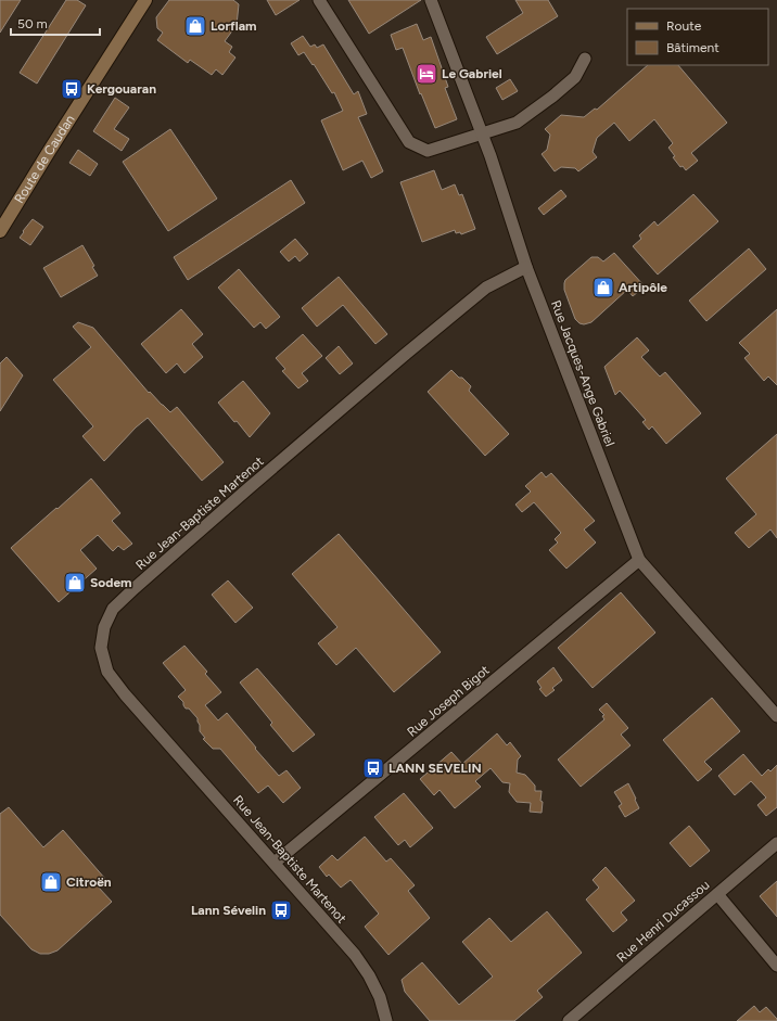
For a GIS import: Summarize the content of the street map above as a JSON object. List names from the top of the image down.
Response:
{
  "streets": {
    "street": [
      "Route de Caudan",
      "Rue Jacques-Ange Gabriel",
      "Rue Jean-Baptiste Martenot",
      "Rue Joseph Bigot",
      "Rue Henri Ducassou"
    ]
  },
  "crossings": [
    ["Rue Jacques-Ange Gabriel", "Rue Jean-Baptiste Martenot"],
    ["Rue Jacques-Ange Gabriel", "Rue Joseph Bigot"],
    ["Rue Jean-Baptiste Martenot", "Rue Joseph Bigot"]
  ],
  "places": {
    "shop": [
      "Lorflam",
      "Artipôle",
      "Sodem",
      "Citroën"
    ],
    "hotel": ["Le Gabriel"],
    "bus stop": ["Kergouaran", "LANN SEVELIN", "Lann Sévelin"]
  },
  "legend": ["Route", "Bâtiment"],
  "scale_bar": "50 m"
}
